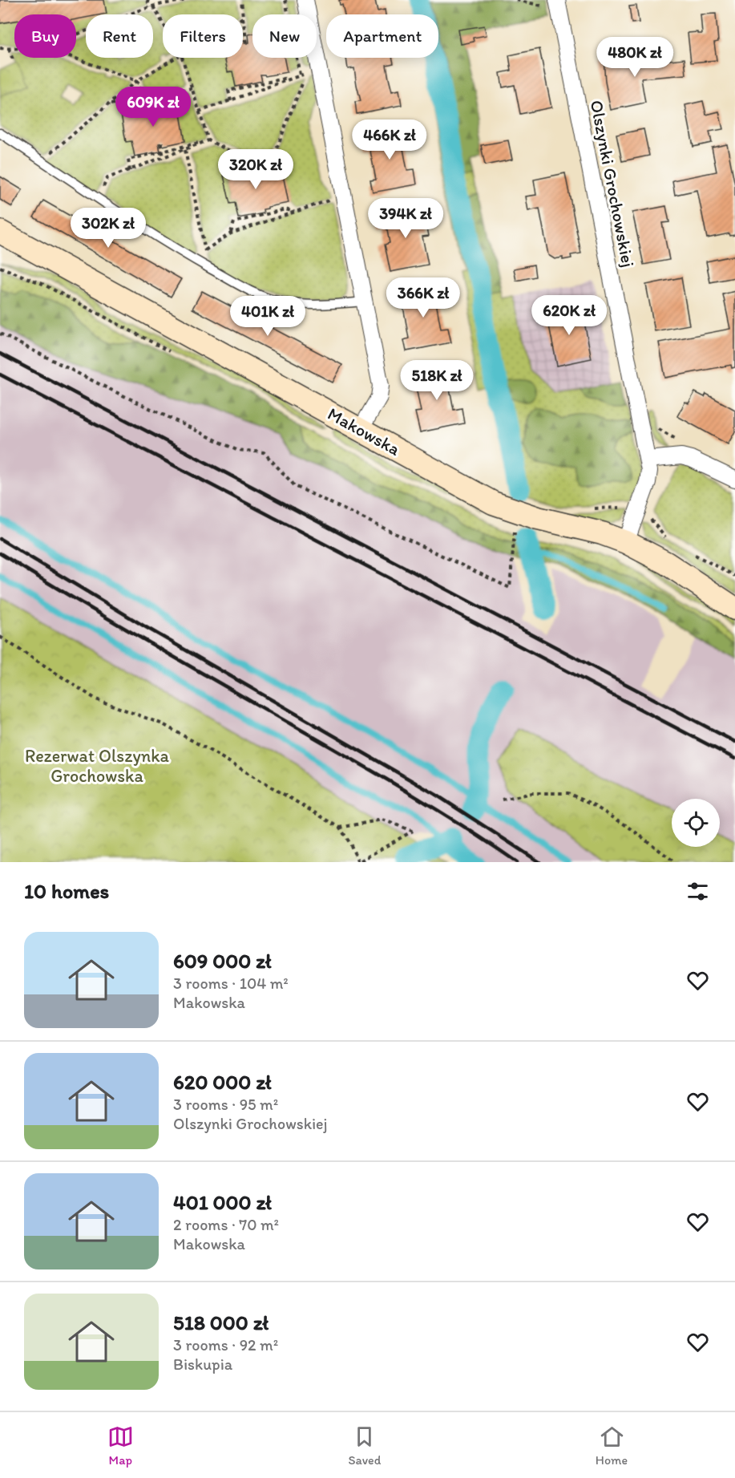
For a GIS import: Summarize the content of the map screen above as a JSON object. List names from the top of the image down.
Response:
{
  "streets": {
    "street": ["Olszynki Grochowskiej", "Makowska"]
  },
  "crossings": [
    ["Olszynki Grochowskiej", "Makowska"]
  ],
  "parks": ["Rezerwat Olszynka Grochowska"],
  "page": {
    "chip": [
      "Buy",
      "Rent",
      "Filters",
      "New",
      "Apartment"
    ],
    "price": [
      "480K zł",
      "609K zł",
      "466K zł",
      "320K zł",
      "394K zł",
      "302K zł",
      "366K zł",
      "620K zł",
      "401K zł",
      "518K zł"
    ],
    "heading": "10 homes",
    "list": [
      {
        "name": "609 000 zł",
        "note": "3 rooms · 104 m² · Makowska"
      },
      {
        "name": "620 000 zł",
        "note": "3 rooms · 95 m² · Olszynki Grochowskiej"
      },
      {
        "name": "401 000 zł",
        "note": "2 rooms · 70 m² · Makowska"
      },
      {
        "name": "518 000 zł",
        "note": "3 rooms · 92 m² · Biskupia"
      }
    ],
    "tabs": ["Map", "Saved", "Home"]
  }
}
